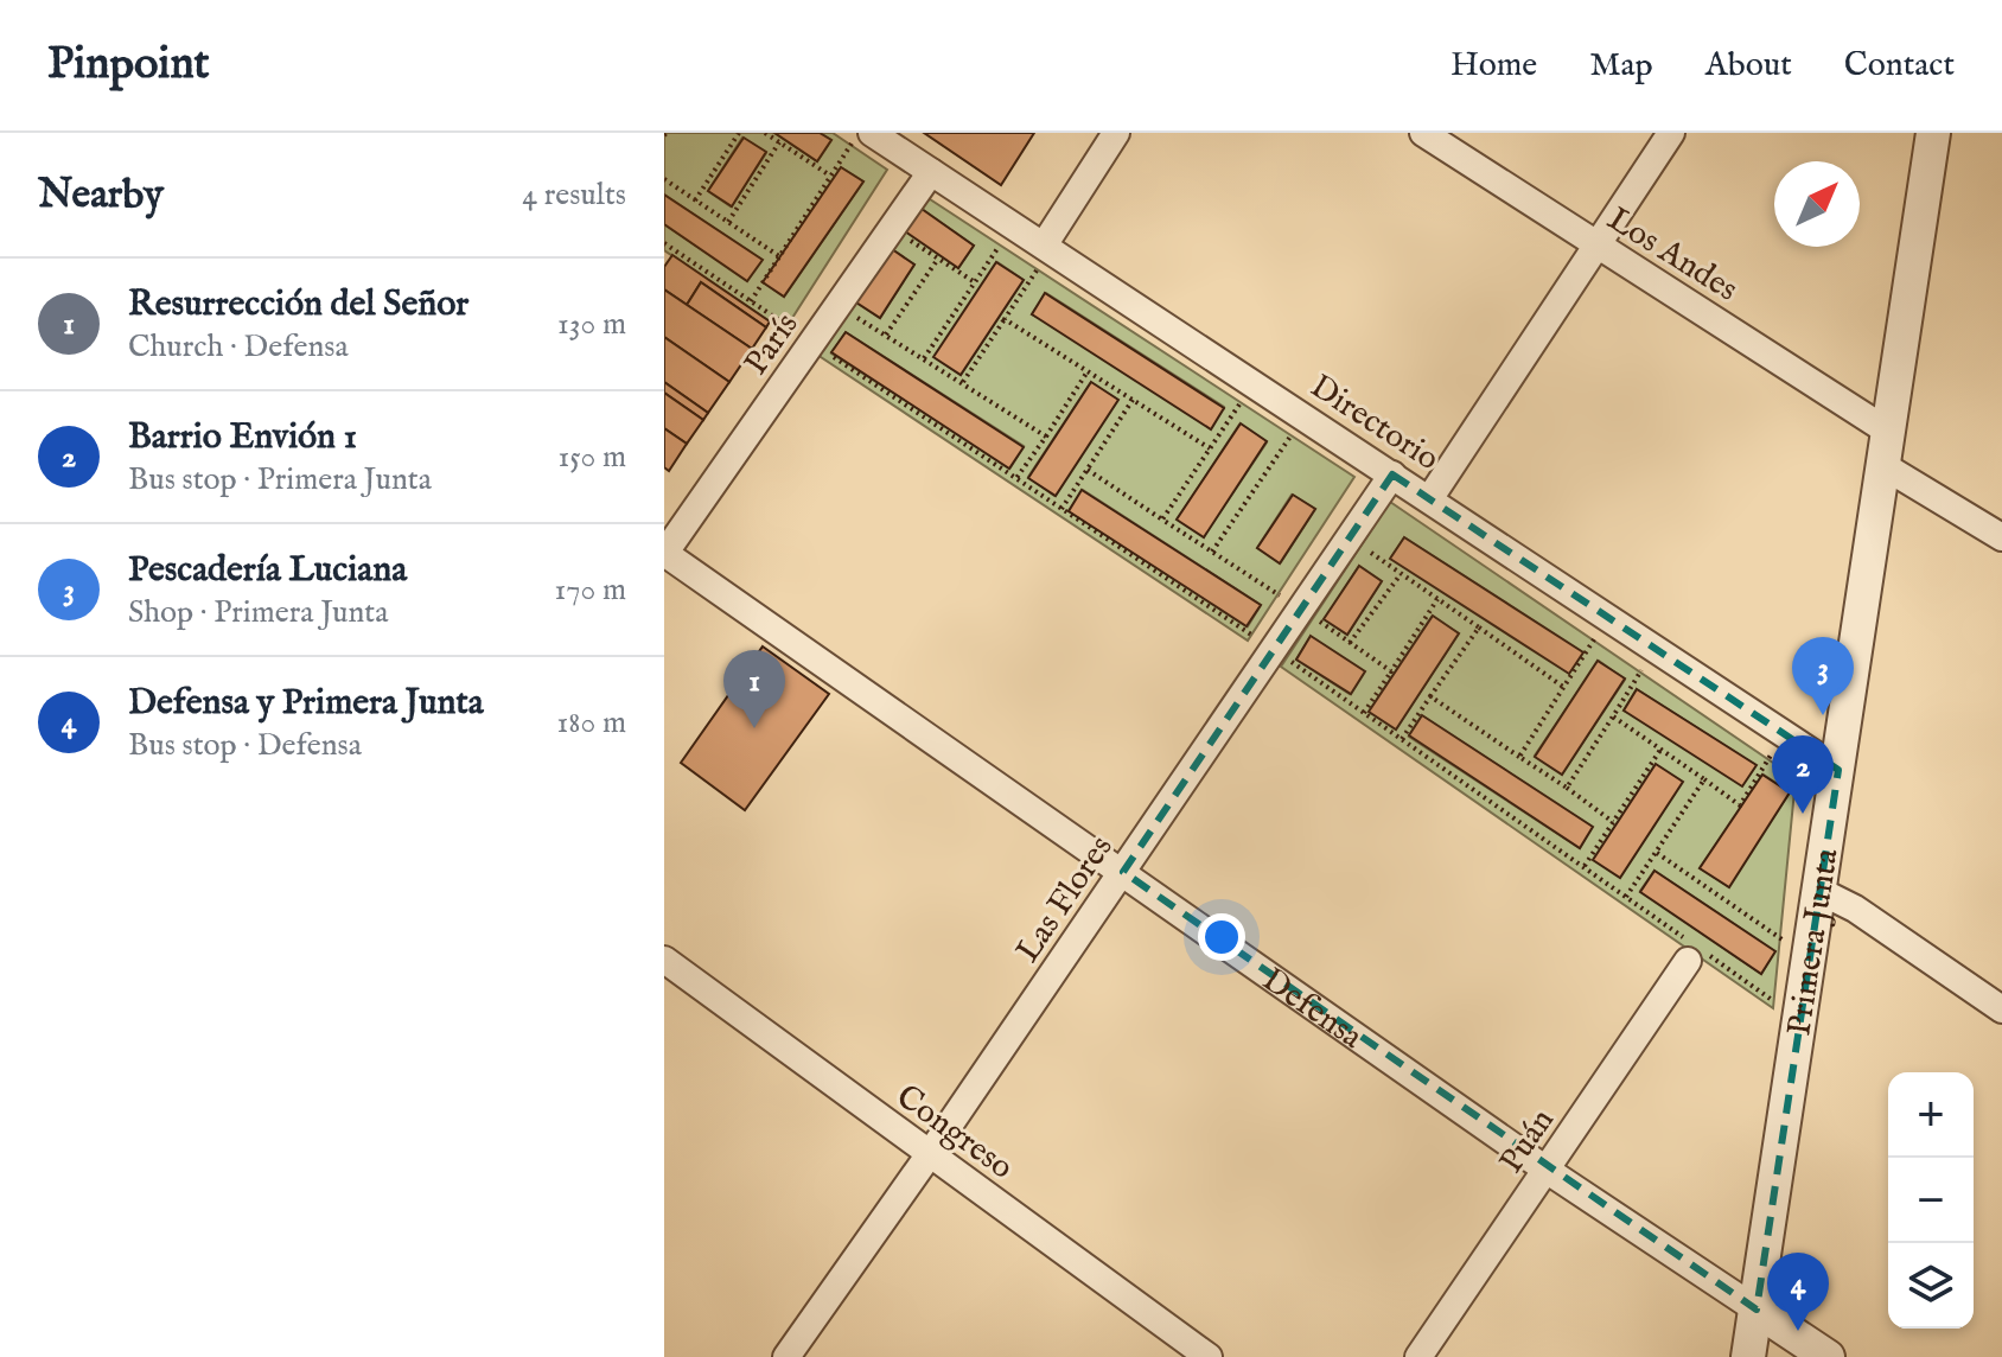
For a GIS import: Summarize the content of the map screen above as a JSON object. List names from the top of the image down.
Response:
{
  "streets": {
    "street": [
      "Los Andes",
      "París",
      "Directorio",
      "Las Flores",
      "Primera Junta",
      "Defensa",
      "Congreso",
      "Puán"
    ]
  },
  "crossings": [
    ["Los Andes", "Primera Junta"],
    ["París", "Directorio"],
    ["París", "Defensa"],
    ["Directorio", "Las Flores"],
    ["Directorio", "Primera Junta"],
    ["Las Flores", "Defensa"],
    ["Las Flores", "Congreso"],
    ["Primera Junta", "Defensa"],
    ["Defensa", "Puán"]
  ],
  "north": "top right",
  "page": {
    "header": "Pinpoint",
    "nav": [
      "Home",
      "Map",
      "About",
      "Contact"
    ],
    "heading": ["Nearby", "4 results"],
    "list": [
      {
        "mark": "1",
        "name": "Resurrección del Señor",
        "note": "Church · Defensa",
        "value": "130 m"
      },
      {
        "mark": "2",
        "name": "Barrio Envión 1",
        "note": "Bus stop · Primera Junta",
        "value": "150 m"
      },
      {
        "mark": "3",
        "name": "Pescadería Luciana",
        "note": "Shop · Primera Junta",
        "value": "170 m"
      },
      {
        "mark": "4",
        "name": "Defensa y Primera Junta",
        "note": "Bus stop · Defensa",
        "value": "180 m"
      }
    ],
    "pins": [
      "3",
      "1",
      "2",
      "4"
    ],
    "map_buttons": ["+", "−"]
  }
}
